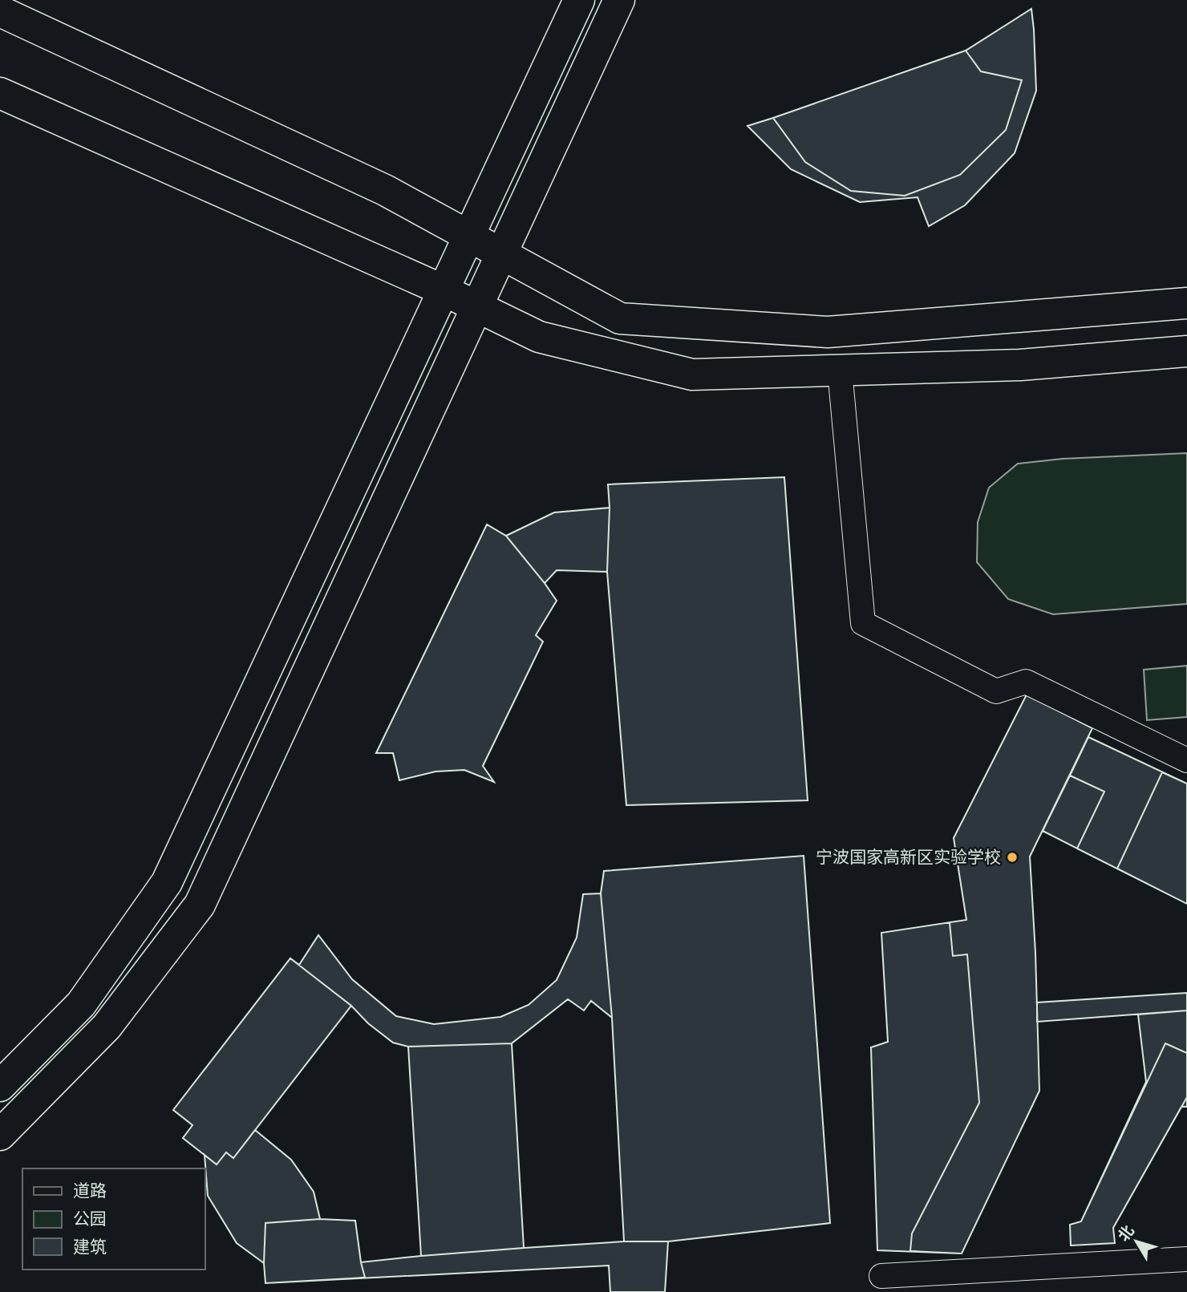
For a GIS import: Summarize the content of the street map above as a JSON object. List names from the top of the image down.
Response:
{
  "places": ["宁波国家高新区实验学校"],
  "legend": ["道路", "公园", "建筑"],
  "north": "top left"
}
